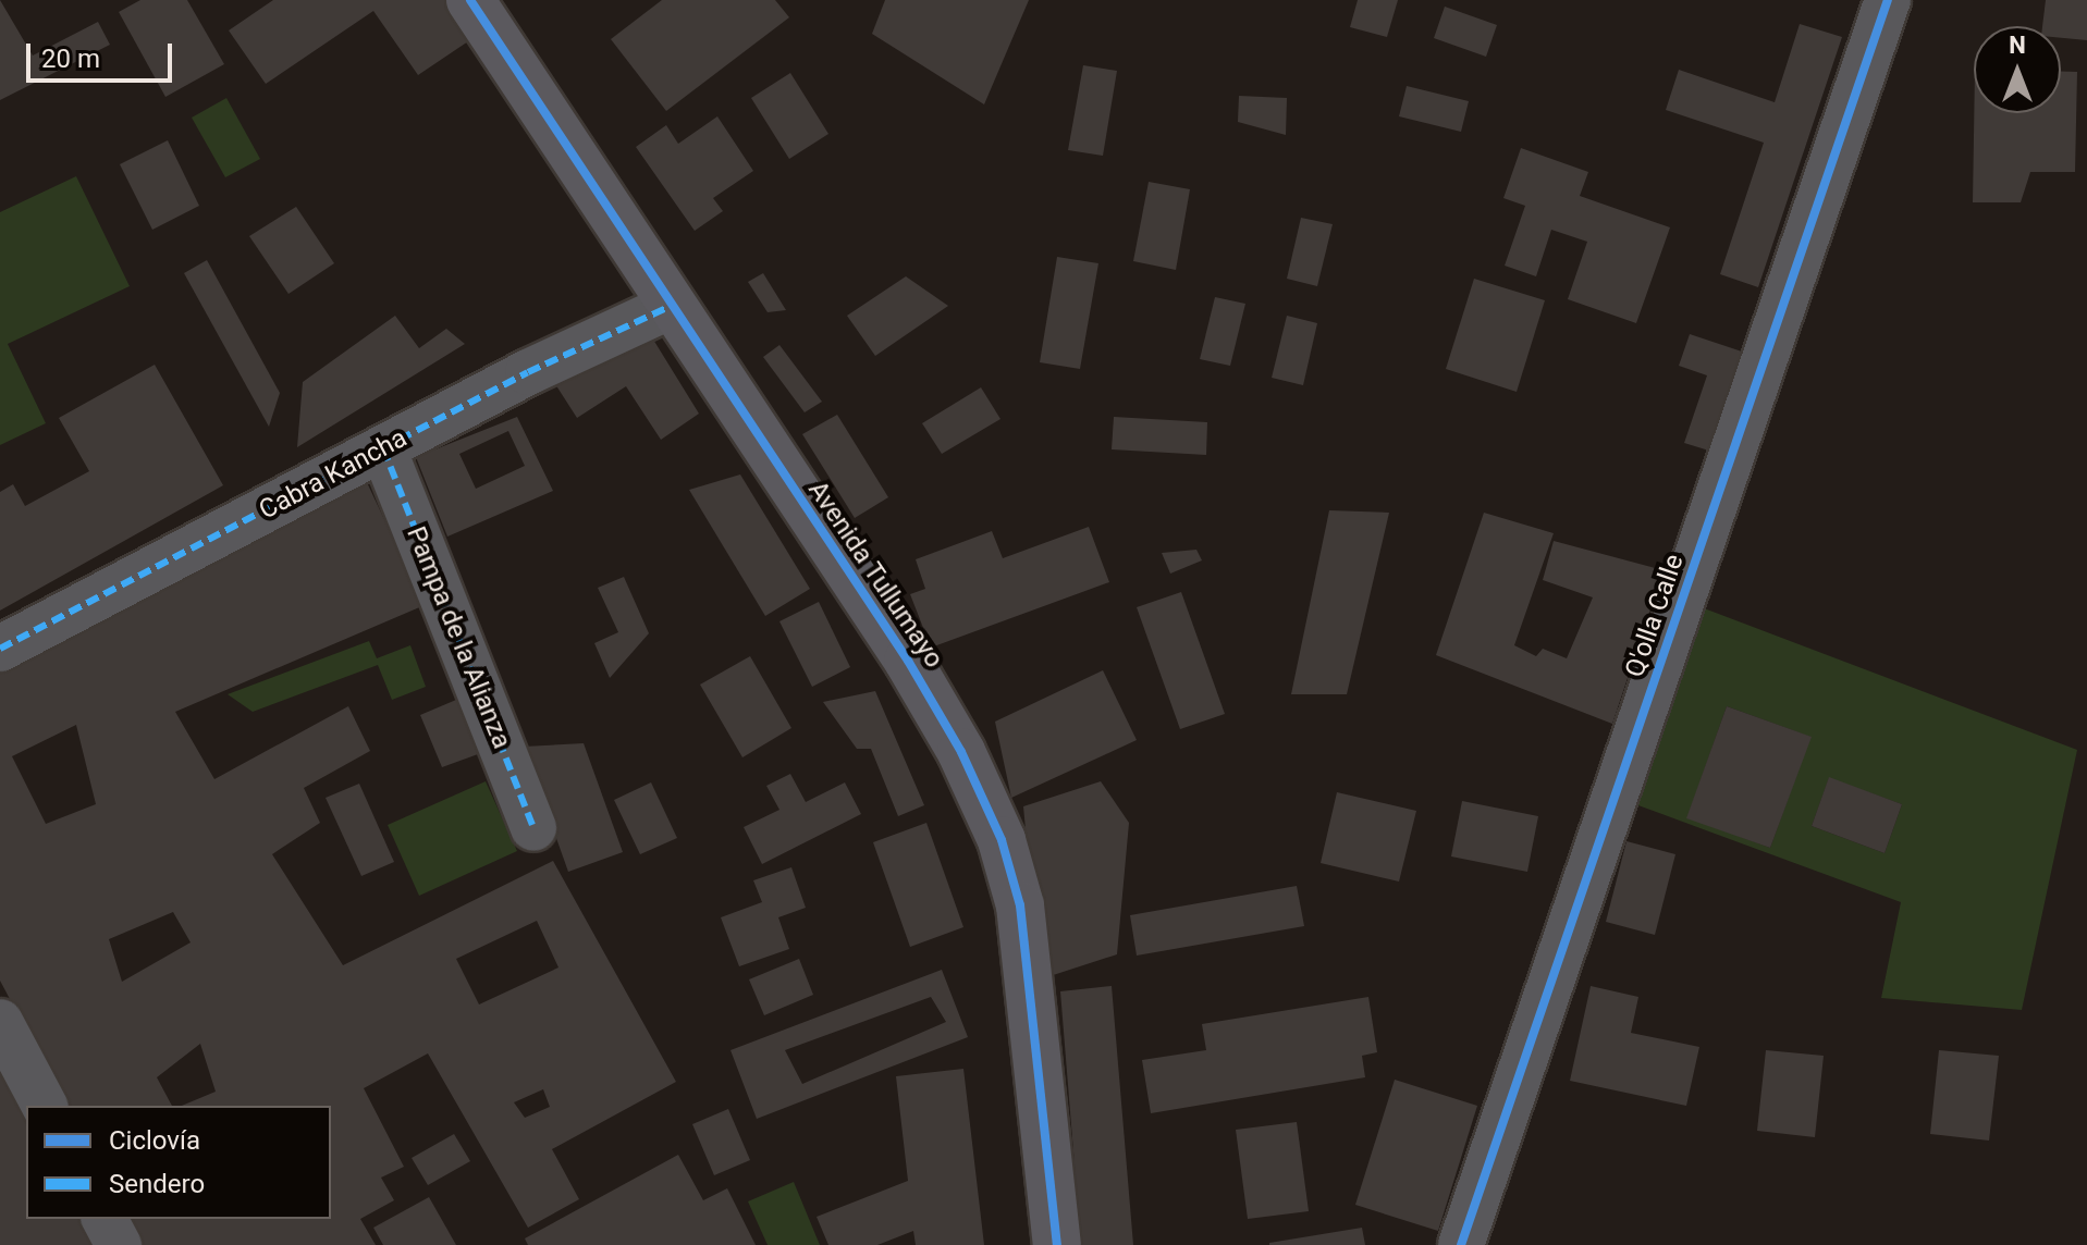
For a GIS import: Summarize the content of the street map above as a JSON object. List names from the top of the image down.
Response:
{
  "streets": {
    "street": [
      "Cabra Kancha",
      "Avenida Tullumayo",
      "Q'olla Calle",
      "Pampa de la Alianza"
    ]
  },
  "crossings": [
    ["Cabra Kancha", "Avenida Tullumayo"],
    ["Cabra Kancha", "Pampa de la Alianza"]
  ],
  "legend": ["Ciclovía", "Sendero"],
  "scale_bar": "20 m",
  "north": "top"
}
